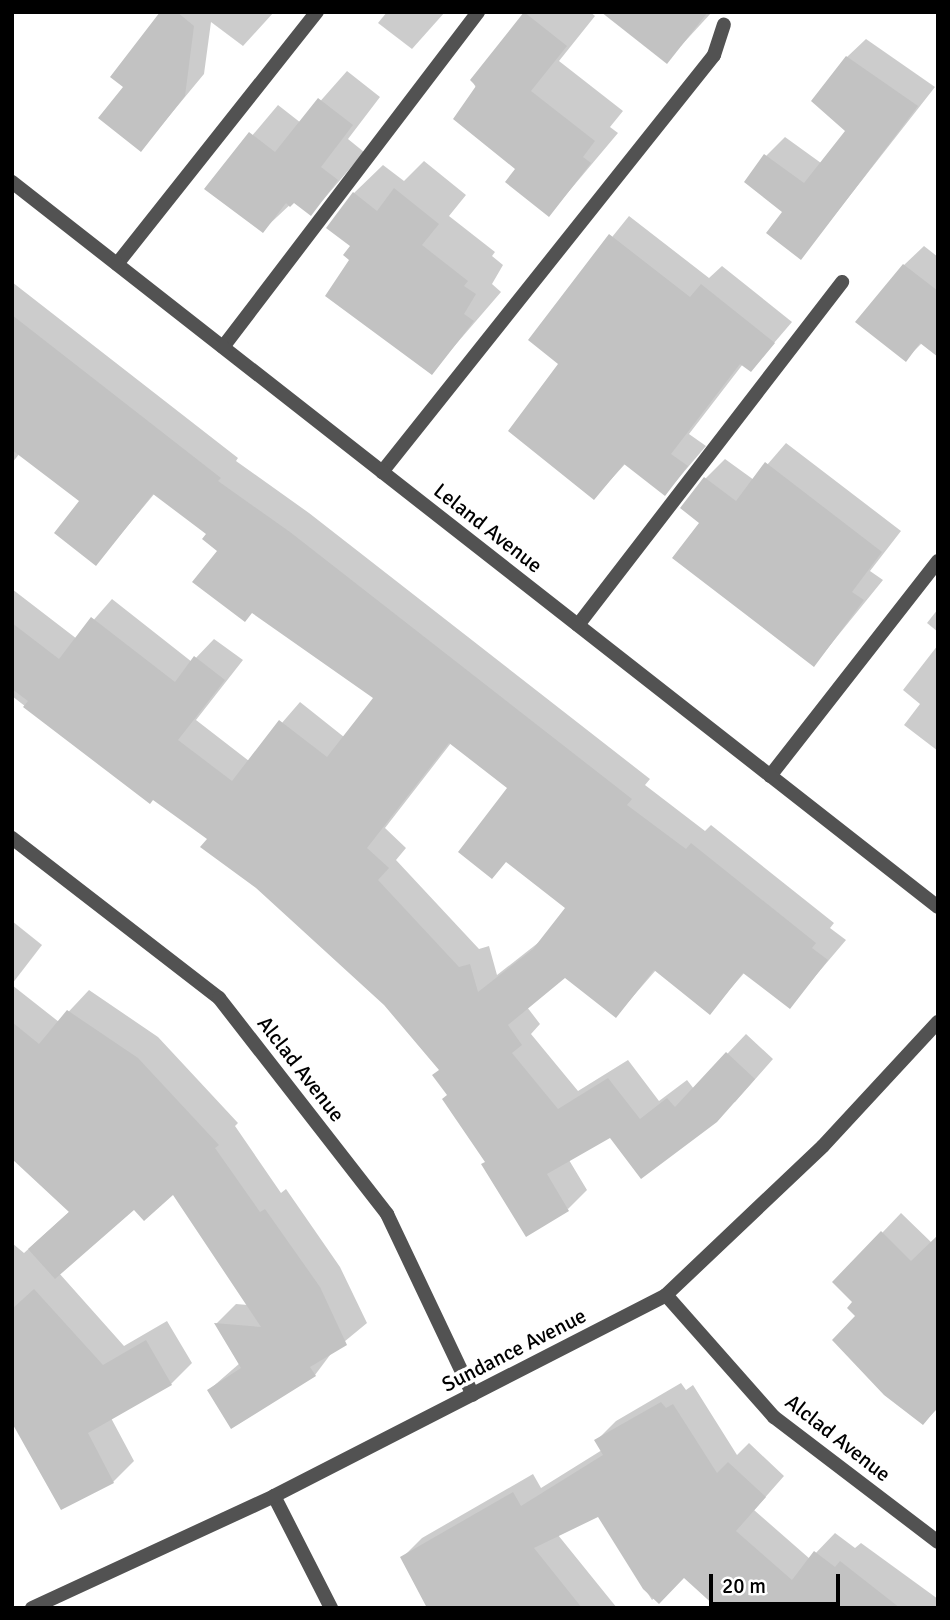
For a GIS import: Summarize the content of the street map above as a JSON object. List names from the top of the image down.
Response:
{
  "streets": {
    "street": ["Leland Avenue", "Alclad Avenue", "Sundance Avenue"]
  },
  "crossings": [
    ["Alclad Avenue", "Sundance Avenue"]
  ],
  "scale_bar": "20 m"
}
